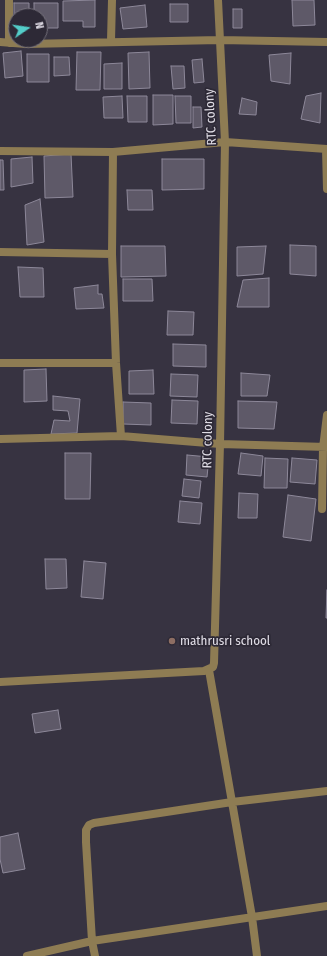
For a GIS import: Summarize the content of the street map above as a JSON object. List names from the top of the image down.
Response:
{
  "streets": {
    "street": ["RTC colony"]
  },
  "places": ["mathrusri school"],
  "north": "right"
}
